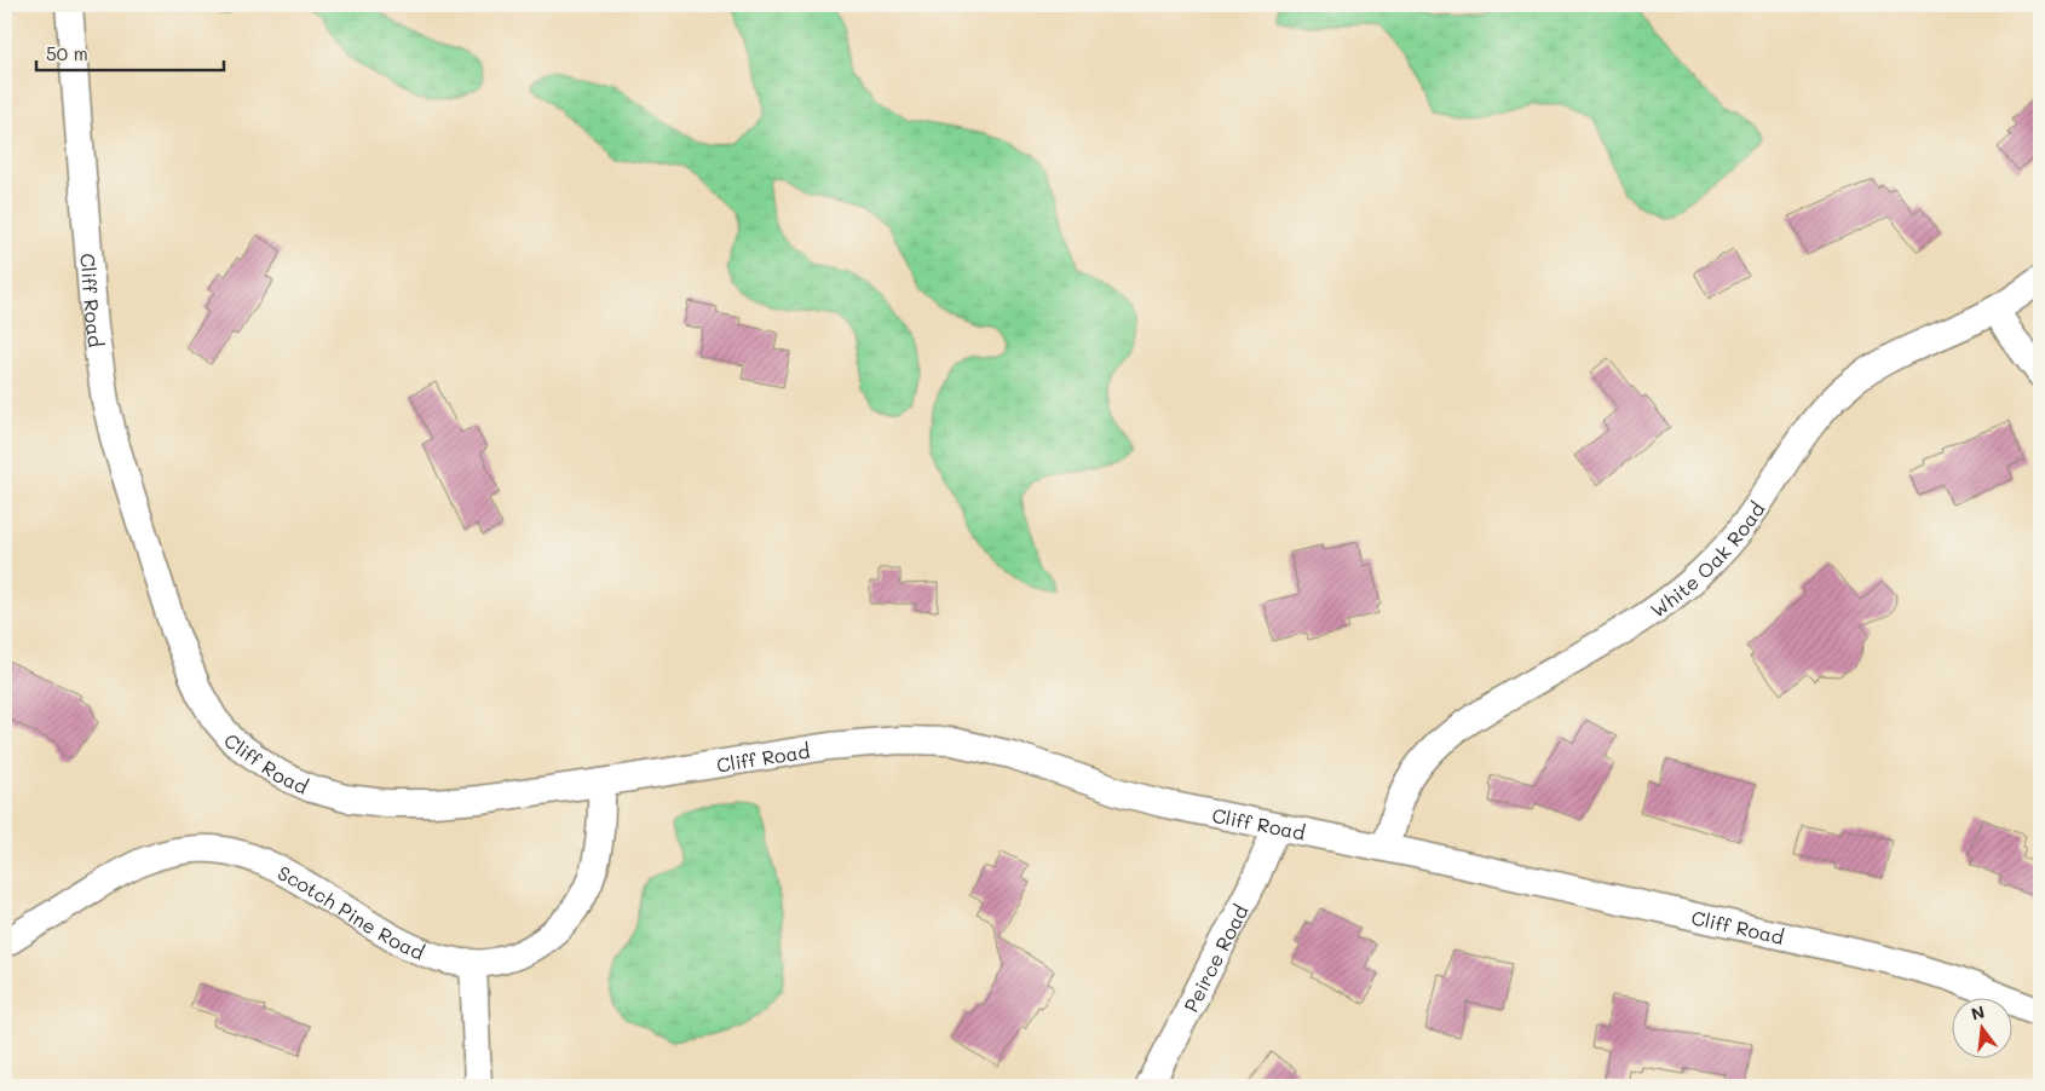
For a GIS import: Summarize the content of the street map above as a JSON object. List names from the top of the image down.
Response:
{
  "streets": {
    "street": [
      "Cliff Road",
      "White Oak Road",
      "Scotch Pine Road",
      "Peirce Road"
    ]
  },
  "crossings": [
    ["Cliff Road", "White Oak Road"],
    ["Cliff Road", "Scotch Pine Road"],
    ["Cliff Road", "Peirce Road"]
  ],
  "scale_bar": "50 m",
  "north": "top"
}
